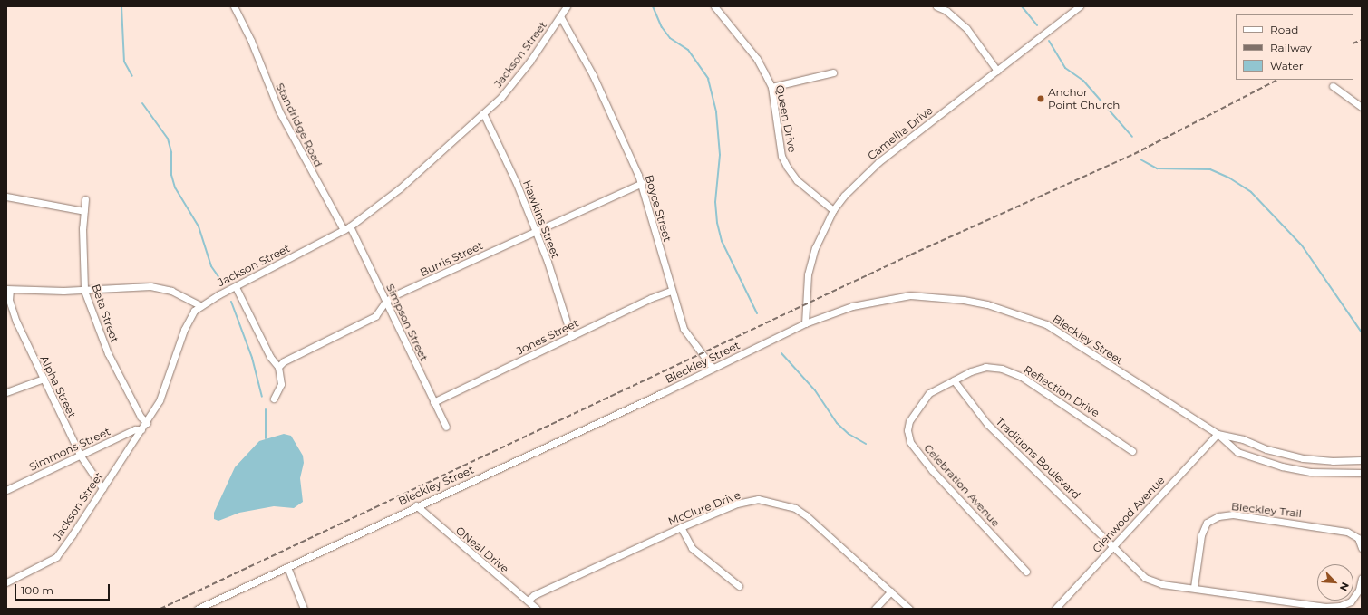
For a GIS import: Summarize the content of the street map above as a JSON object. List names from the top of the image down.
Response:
{
  "streets": {
    "street": [
      "Jackson Street",
      "Queen Drive",
      "Standridge Road",
      "Camellia Drive",
      "Boyce Street",
      "Hawkins Street",
      "Burris Street",
      "Beta Street",
      "Simpson Street",
      "Jones Street",
      "Bleckley Street",
      "Alpha Street",
      "Reflection Drive",
      "Simmons Street",
      "Traditions Boulevard",
      "Celebration Avenue",
      "McClure Drive",
      "Bleckley Trail",
      "Glenwood Avenue",
      "ONeal Drive"
    ]
  },
  "crossings": [
    ["Jackson Street", "Standridge Road"],
    ["Jackson Street", "Boyce Street"],
    ["Jackson Street", "Hawkins Street"],
    ["Jackson Street", "Beta Street"],
    ["Jackson Street", "Simpson Street"],
    ["Jackson Street", "Alpha Street"],
    ["Jackson Street", "Simmons Street"],
    ["Queen Drive", "Camellia Drive"],
    ["Camellia Drive", "Bleckley Street"],
    ["Boyce Street", "Burris Street"],
    ["Boyce Street", "Jones Street"],
    ["Boyce Street", "Bleckley Street"],
    ["Hawkins Street", "Burris Street"],
    ["Hawkins Street", "Jones Street"],
    ["Burris Street", "Simpson Street"],
    ["Simpson Street", "Jones Street"],
    ["Bleckley Street", "Glenwood Avenue"],
    ["Bleckley Street", "ONeal Drive"],
    ["Alpha Street", "Simmons Street"],
    ["Reflection Drive", "Traditions Boulevard"],
    ["Reflection Drive", "Celebration Avenue"],
    ["Traditions Boulevard", "Celebration Avenue"],
    ["Traditions Boulevard", "Glenwood Avenue"],
    ["McClure Drive", "ONeal Drive"]
  ],
  "places": ["Anchor Point Church"],
  "legend": ["Road", "Railway", "Water"],
  "scale_bar": "100 m",
  "north": "bottom right"
}
